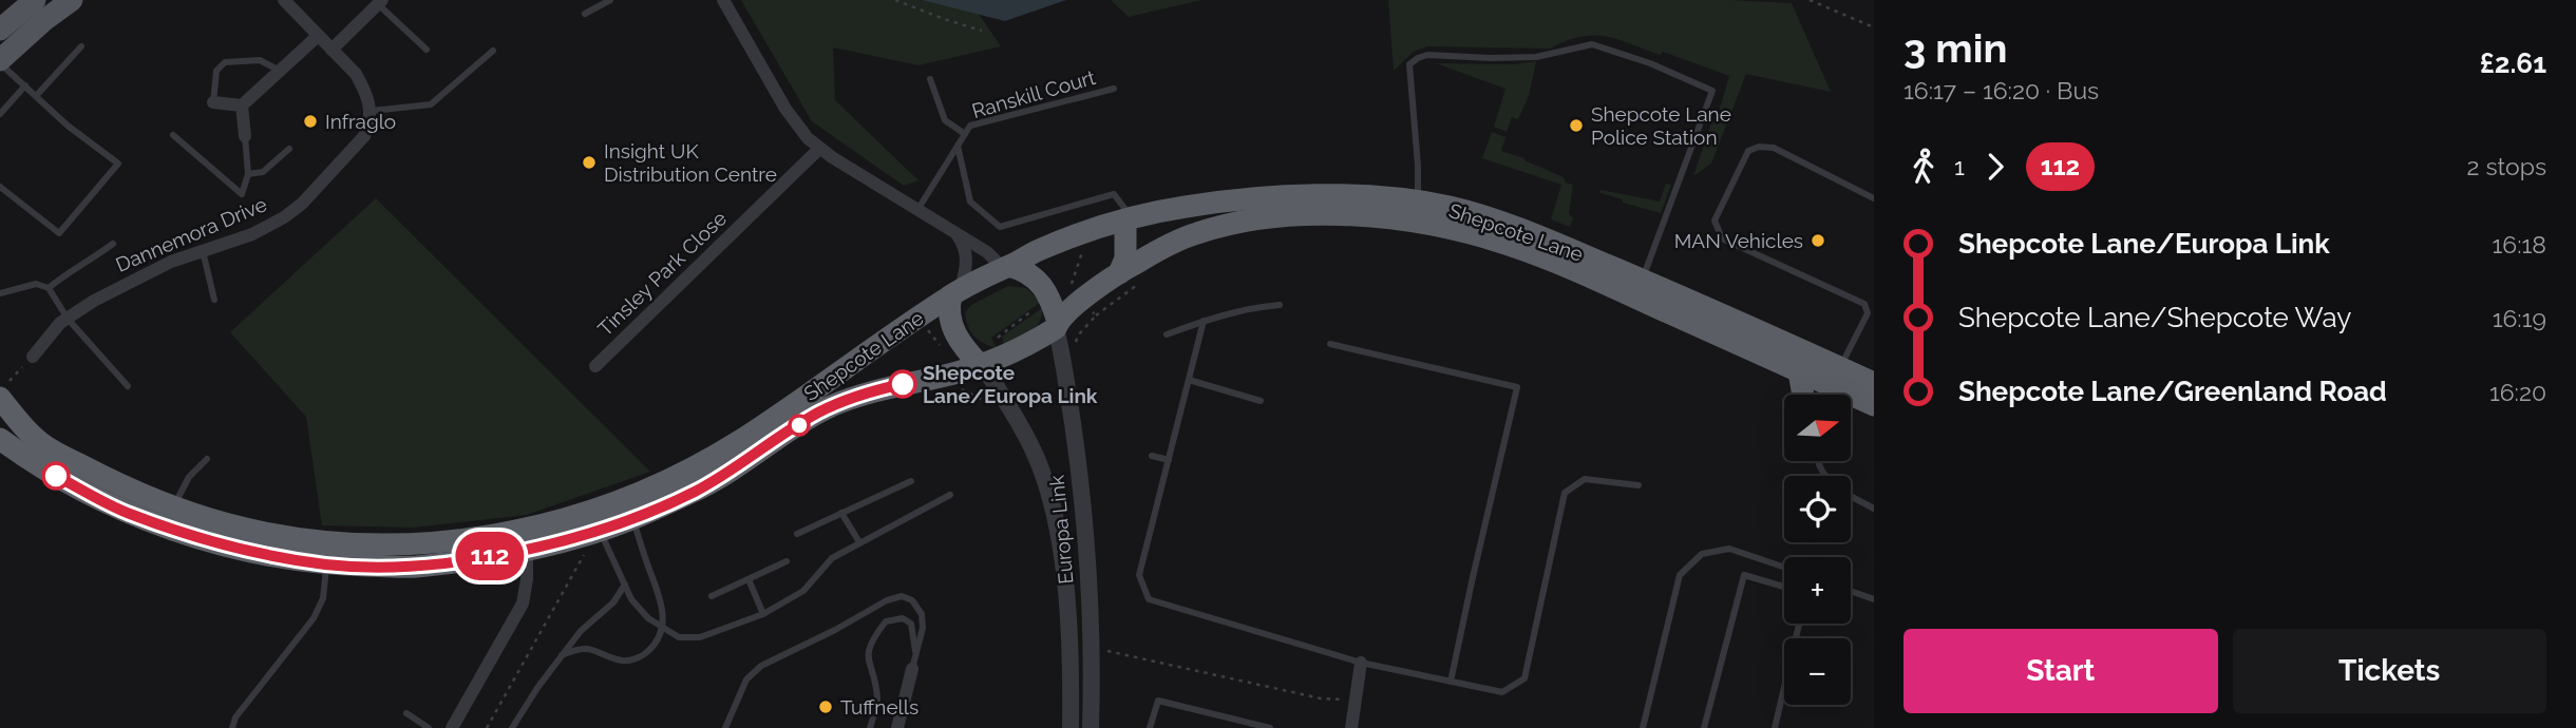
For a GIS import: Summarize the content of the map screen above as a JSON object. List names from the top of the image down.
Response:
{
  "streets": {
    "highway": ["Shepcote Lane"],
    "street": ["Dannemora Drive", "Tinsley Park Close", "Europa Link"],
    "lane": ["Ranskill Court"]
  },
  "crossings": [
    ["Shepcote Lane", "Europa Link"]
  ],
  "places": [
    "Infraglo",
    "Shepcote Lane Police Station",
    "Insight UK Distribution Centre",
    "MAN Vehicles",
    "Shepcote Lane/Europa Link",
    "Tuffnells"
  ],
  "lines": ["bus line 112"],
  "north": "right",
  "page": {
    "on_map": "112",
    "heading": ["3 min", "16:17 – 16:20 · Bus", "£2.61"],
    "legs": ["1", "112", "2 stops"],
    "list": [
      {
        "name": "Shepcote Lane/Europa Link",
        "value": "16:18"
      },
      {
        "name": "Shepcote Lane/Shepcote Way",
        "value": "16:19"
      },
      {
        "name": "Shepcote Lane/Greenland Road",
        "value": "16:20"
      }
    ],
    "map_buttons": ["+", "−"],
    "buttons": ["Start", "Tickets"]
  }
}
